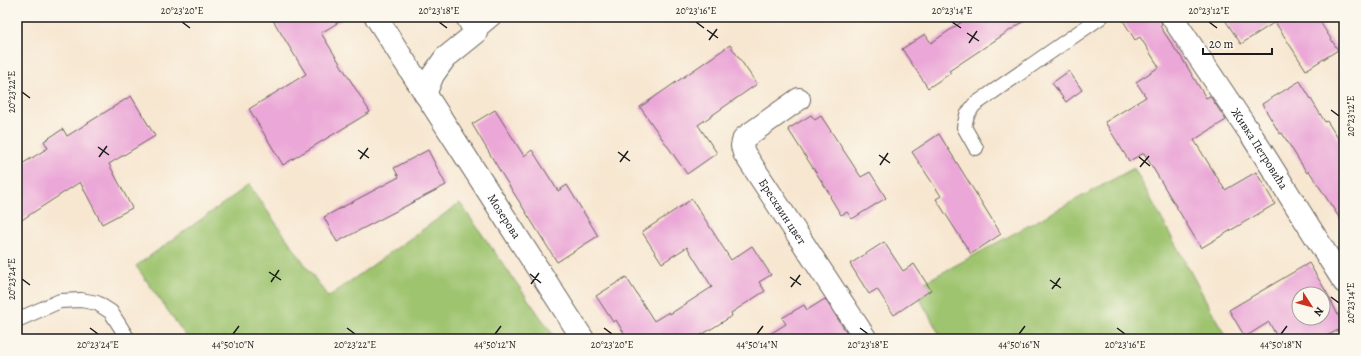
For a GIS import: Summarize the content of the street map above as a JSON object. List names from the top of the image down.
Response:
{
  "streets": {
    "street": ["Живка Петровића", "Бресквин цвет", "Мозерова"]
  },
  "scale_bar": "20 m",
  "north": "bottom right",
  "coordinates": [
    "20°23'20\"E",
    "20°23'18\"E",
    "20°23'16\"E",
    "20°23'14\"E",
    "20°23'12\"E",
    "20°23'22\"E",
    "20°23'24\"E",
    "44°50'10\"N",
    "44°50'12\"N",
    "44°50'14\"N",
    "44°50'16\"N",
    "44°50'18\"N"
  ]
}
